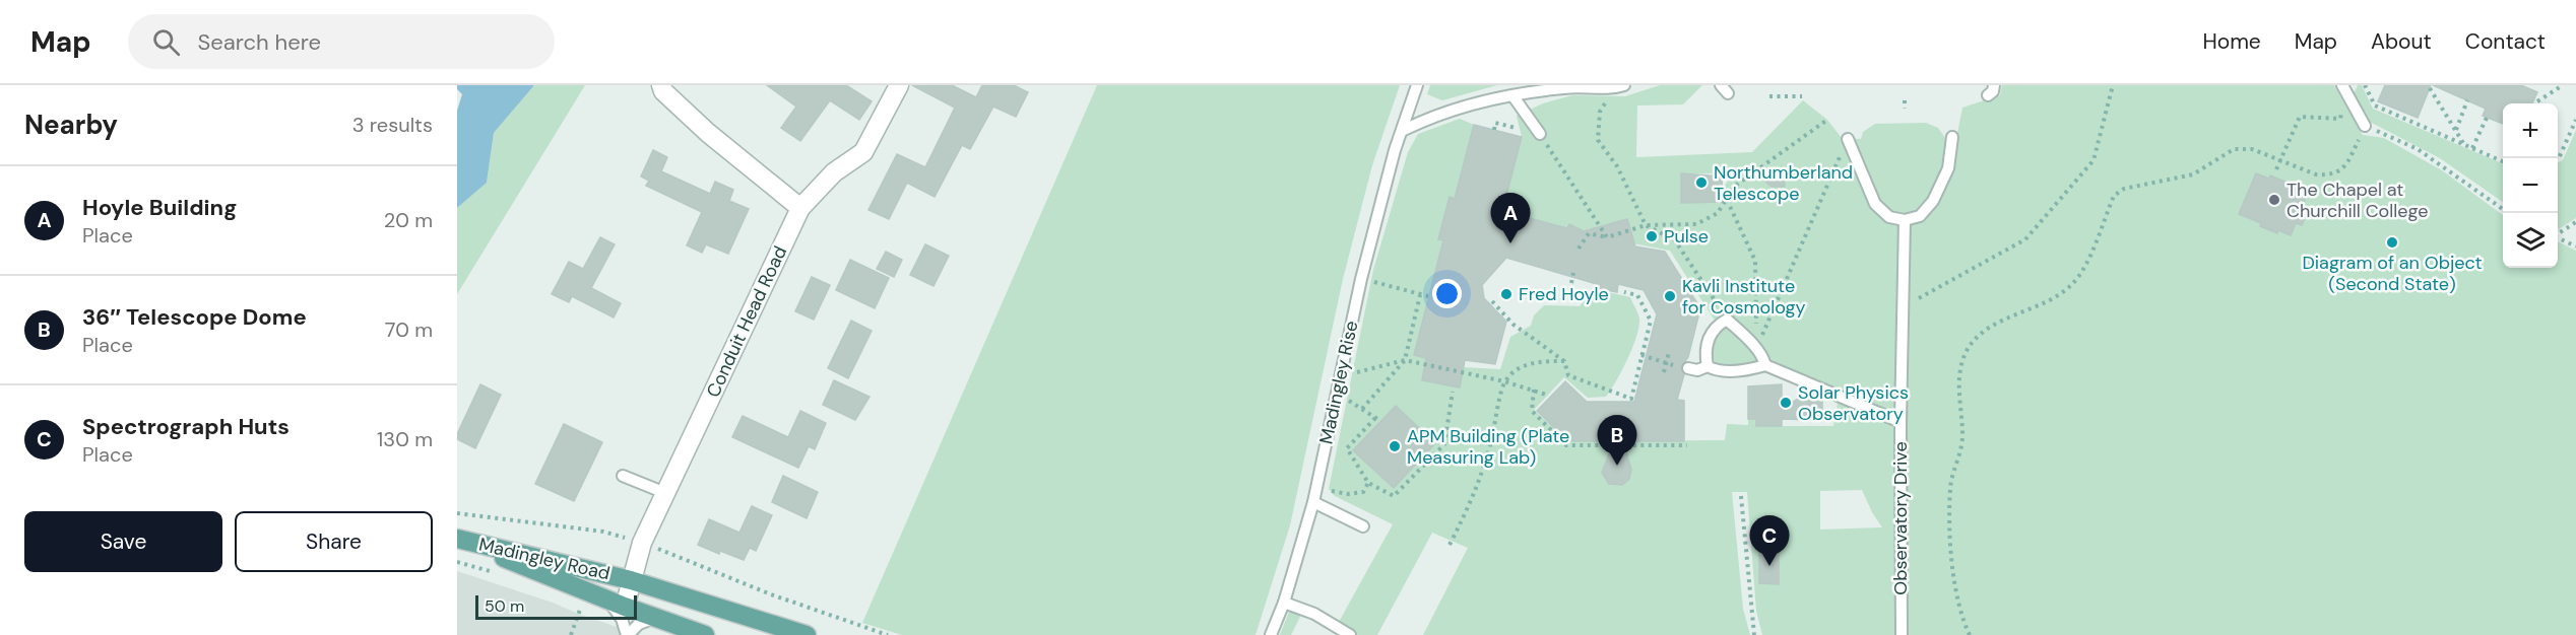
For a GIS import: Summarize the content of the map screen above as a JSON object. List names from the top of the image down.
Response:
{
  "streets": {
    "main road": ["Madingley Road"],
    "street": ["Conduit Head Road"],
    "lane": ["Madingley Rise", "Observatory Drive"]
  },
  "crossings": [
    ["Conduit Head Road", "Madingley Road"]
  ],
  "places": [
    "Northumberland Telescope",
    "The Chapel at Churchill College",
    "Pulse",
    "Diagram of an Object (Second State)",
    "Fred Hoyle",
    "Kavli Institute for Cosmology",
    "Solar Physics Observatory",
    "APM Building (Plate Measuring Lab)"
  ],
  "scale_bar": "50 m",
  "page": {
    "header": "Map",
    "search": "Search here",
    "nav": [
      "Home",
      "Map",
      "About",
      "Contact"
    ],
    "heading": ["Nearby", "3 results"],
    "map_buttons": ["+", "−"],
    "list": [
      {
        "mark": "A",
        "name": "Hoyle Building",
        "note": "Place",
        "value": "20 m"
      },
      {
        "mark": "B",
        "name": "36″ Telescope Dome",
        "note": "Place",
        "value": "70 m"
      },
      {
        "mark": "C",
        "name": "Spectrograph Huts",
        "note": "Place",
        "value": "130 m"
      }
    ],
    "pins": ["A", "B", "C"],
    "buttons": ["Save", "Share"],
    "scale": "50 m"
  }
}
